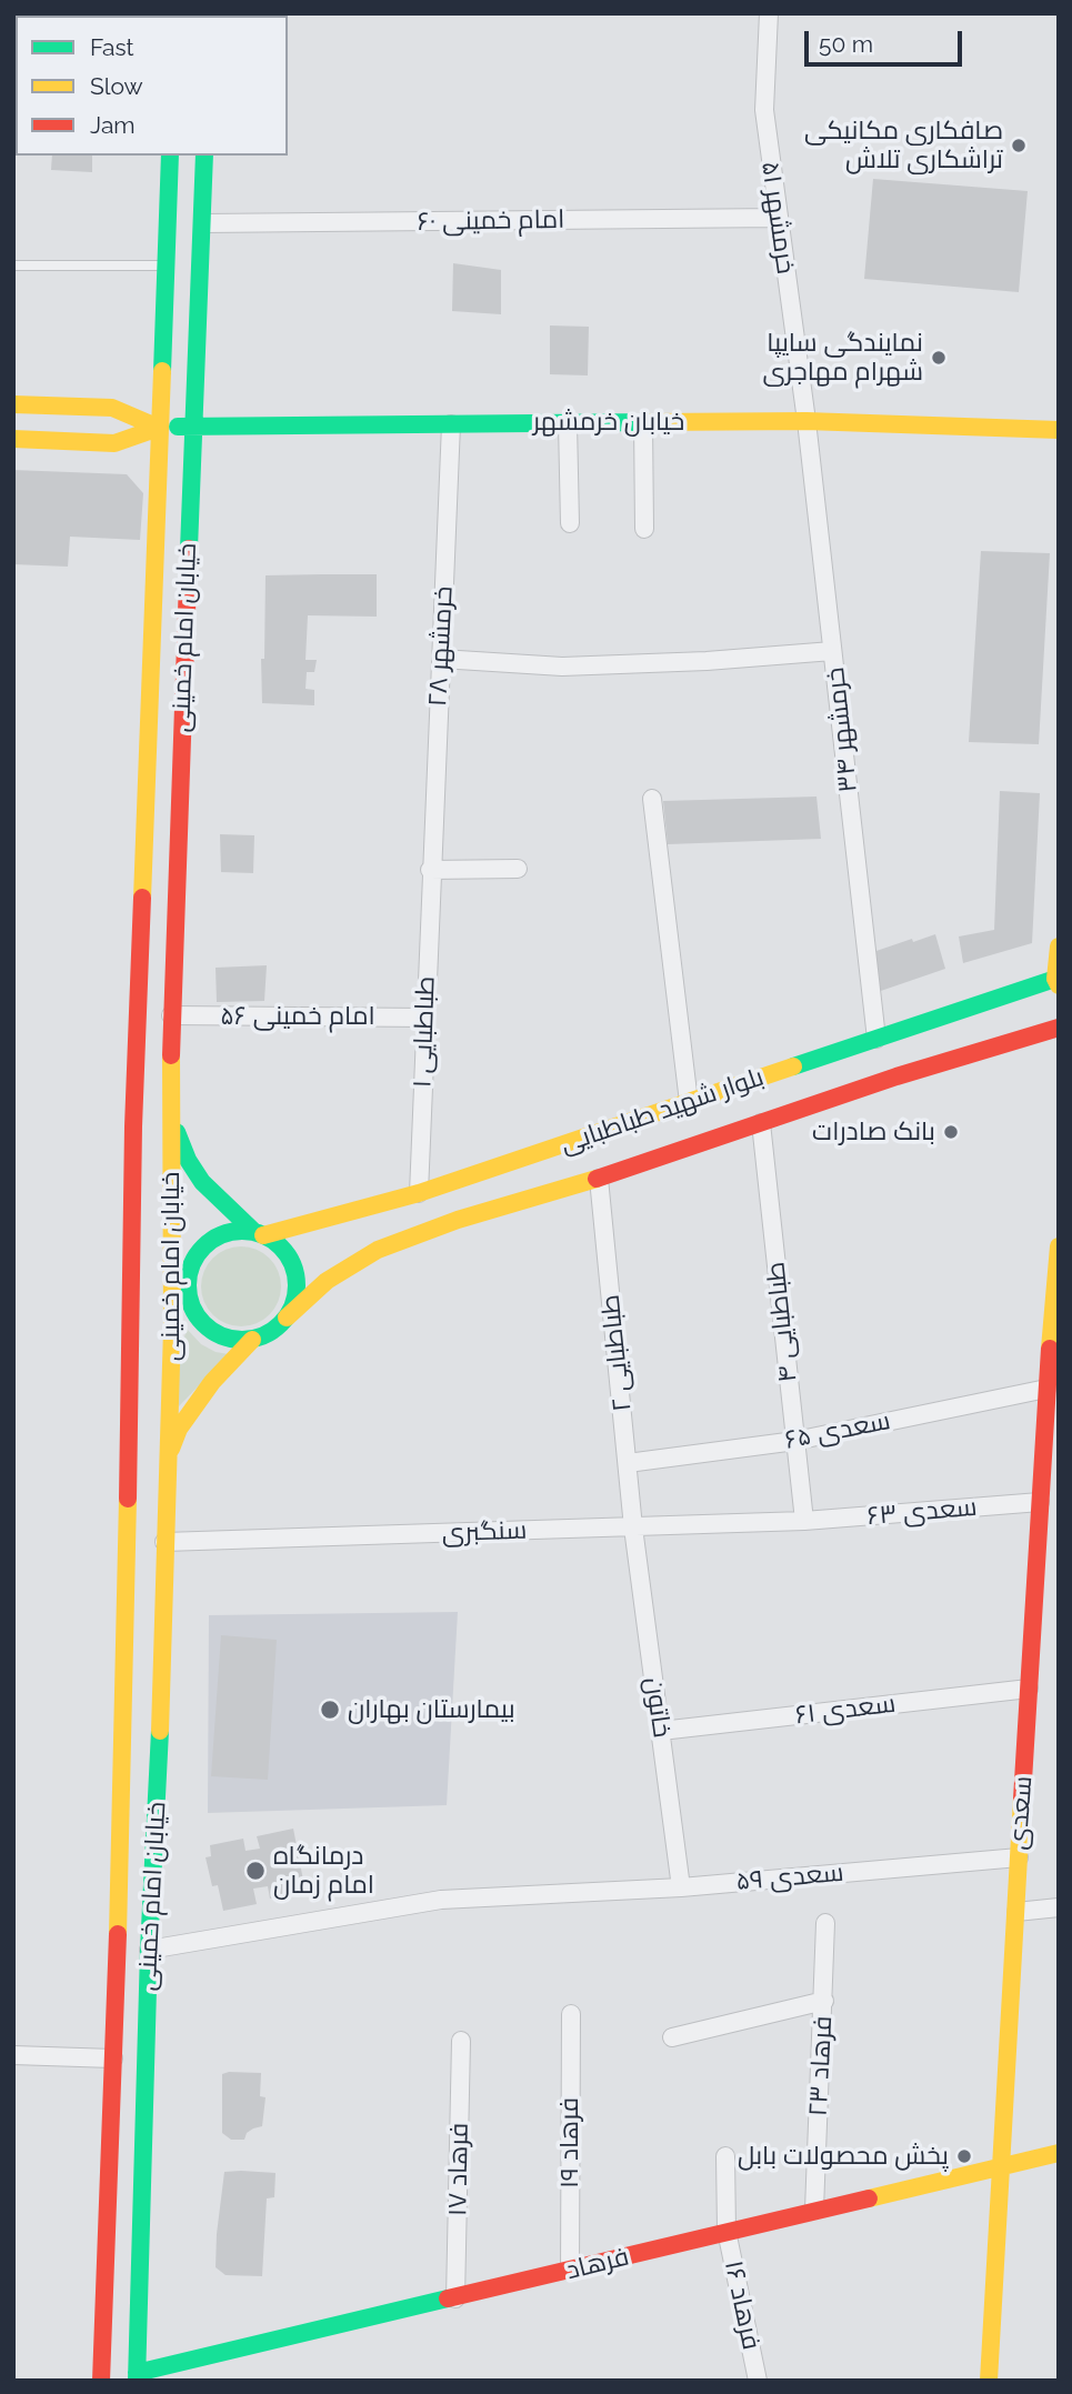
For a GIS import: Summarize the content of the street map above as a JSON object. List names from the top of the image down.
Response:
{
  "streets": {
    "main road": [
      "خیابان خرمشهر",
      "خیابان امام خمینی",
      "بلوار شهید طباطبایی",
      "سعدی",
      "فرهاد"
    ],
    "street": [
      "خرمشهر ۵۱",
      "امام خمینی ۶۰",
      "خرمشهر ۲۸",
      "خرمشهر ۳۴",
      "امام خمینی ۵۶",
      "طباطبایی ۱",
      "طباطبایی ۴",
      "طباطبایی ۲",
      "سعدی ۶۵",
      "سعدی ۶۳",
      "سنگبری",
      "خاتون",
      "سعدی ۶۱",
      "سعدی ۵۹",
      "فرهاد ۲۳",
      "فرهاد ۱۹",
      "فرهاد ۱۷",
      "فرهاد ۱۶"
    ]
  },
  "crossings": [
    ["خرمشهر ۵۱", "امام خمینی ۶۰"],
    ["خرمشهر ۵۱", "خیابان خرمشهر"],
    ["خرمشهر ۵۱", "خرمشهر ۳۴"],
    ["امام خمینی ۶۰", "خیابان امام خمینی"],
    ["خیابان خرمشهر", "خیابان امام خمینی"],
    ["خیابان خرمشهر", "خرمشهر ۲۸"],
    ["خیابان خرمشهر", "خرمشهر ۳۴"],
    ["خیابان امام خمینی", "امام خمینی ۵۶"],
    ["خیابان امام خمینی", "سنگبری"],
    ["خیابان امام خمینی", "سعدی ۵۹"],
    ["خیابان امام خمینی", "فرهاد"],
    ["خرمشهر ۲۸", "طباطبایی ۱"],
    ["خرمشهر ۳۴", "بلوار شهید طباطبایی"],
    ["امام خمینی ۵۶", "طباطبایی ۱"],
    ["طباطبایی ۱", "بلوار شهید طباطبایی"],
    ["بلوار شهید طباطبایی", "طباطبایی ۴"],
    ["بلوار شهید طباطبایی", "طباطبایی ۲"],
    ["طباطبایی ۴", "سعدی ۶۵"],
    ["طباطبایی ۴", "سعدی ۶۳"],
    ["طباطبایی ۴", "سنگبری"],
    ["طباطبایی ۲", "سعدی ۶۵"],
    ["طباطبایی ۲", "سنگبری"],
    ["طباطبایی ۲", "خاتون"],
    ["سعدی ۶۵", "سعدی"],
    ["سعدی ۶۳", "سنگبری"],
    ["سعدی ۶۳", "سعدی"],
    ["سنگبری", "خاتون"],
    ["خاتون", "سعدی ۶۱"],
    ["خاتون", "سعدی ۵۹"],
    ["سعدی ۶۱", "سعدی"],
    ["سعدی", "سعدی ۵۹"],
    ["سعدی", "فرهاد"],
    ["فرهاد ۲۳", "فرهاد"],
    ["فرهاد ۱۹", "فرهاد"],
    ["فرهاد ۱۷", "فرهاد"],
    ["فرهاد", "فرهاد ۱۶"]
  ],
  "places": [
    "صافکاری مکانیکی تراشکاری تلاش",
    "نمایندگی سایپا شهرام مهاجری",
    "بانک صادرات",
    "بیمارستان بهاران",
    "درمانگاه امام زمان",
    "پخش محصولات بابل"
  ],
  "legend": ["Fast", "Slow", "Jam"],
  "scale_bar": "50 m"
}
